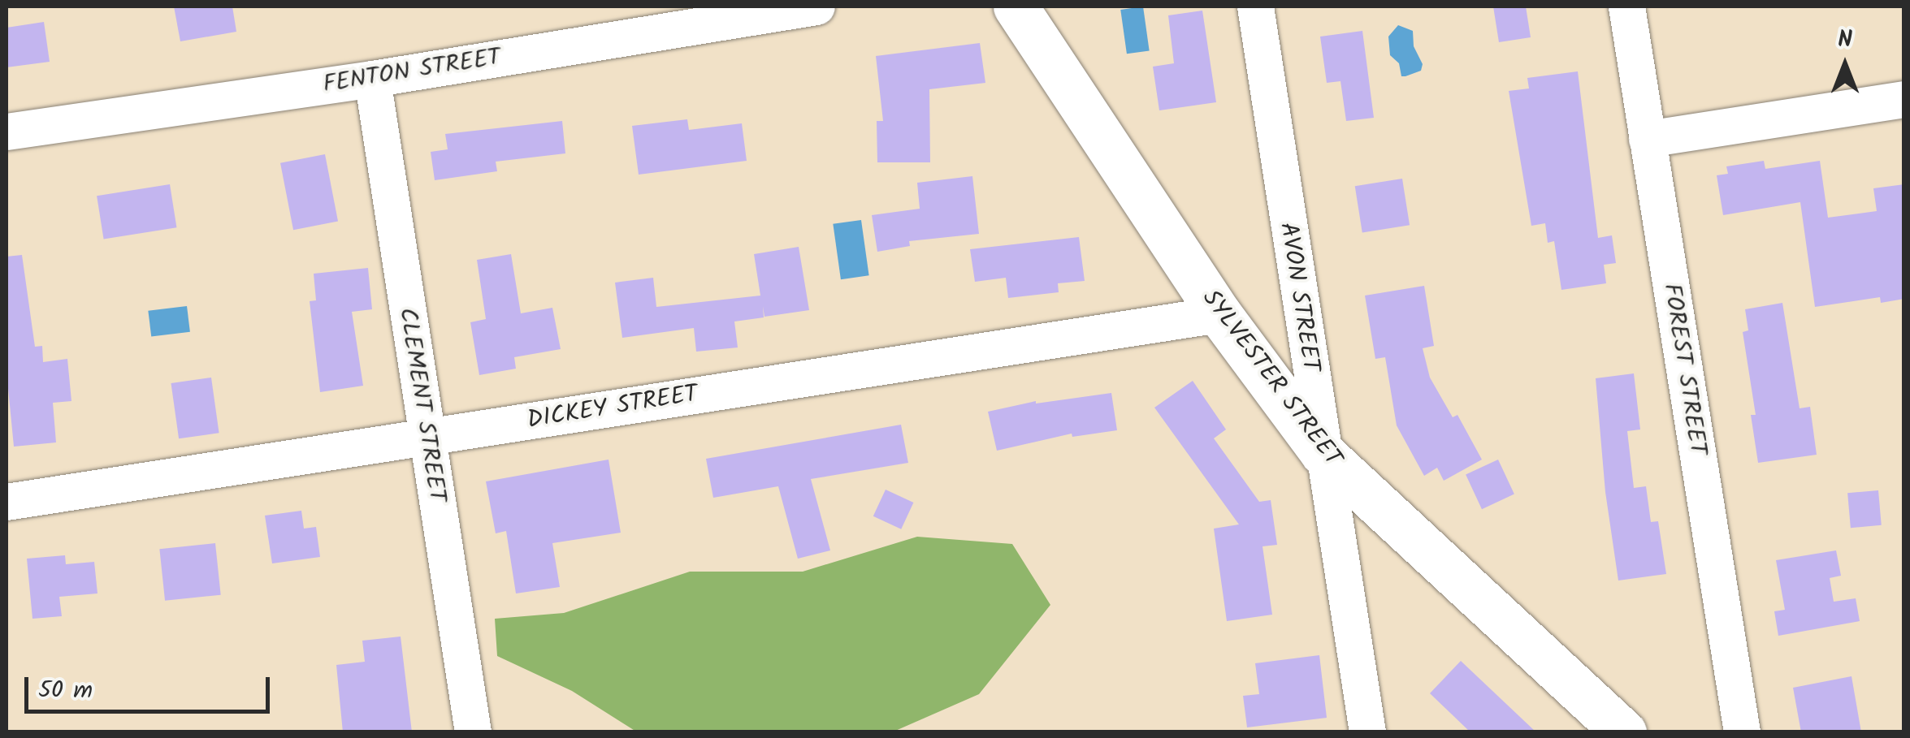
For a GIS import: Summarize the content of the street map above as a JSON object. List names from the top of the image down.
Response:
{
  "streets": {
    "street": [
      "FENTON STREET",
      "AVON STREET",
      "FOREST STREET",
      "SYLVESTER STREET",
      "CLEMENT STREET",
      "DICKEY STREET"
    ]
  },
  "crossings": [
    ["FENTON STREET", "CLEMENT STREET"],
    ["AVON STREET", "SYLVESTER STREET"],
    ["SYLVESTER STREET", "DICKEY STREET"],
    ["CLEMENT STREET", "DICKEY STREET"]
  ],
  "scale_bar": "50 m",
  "north": "top"
}
